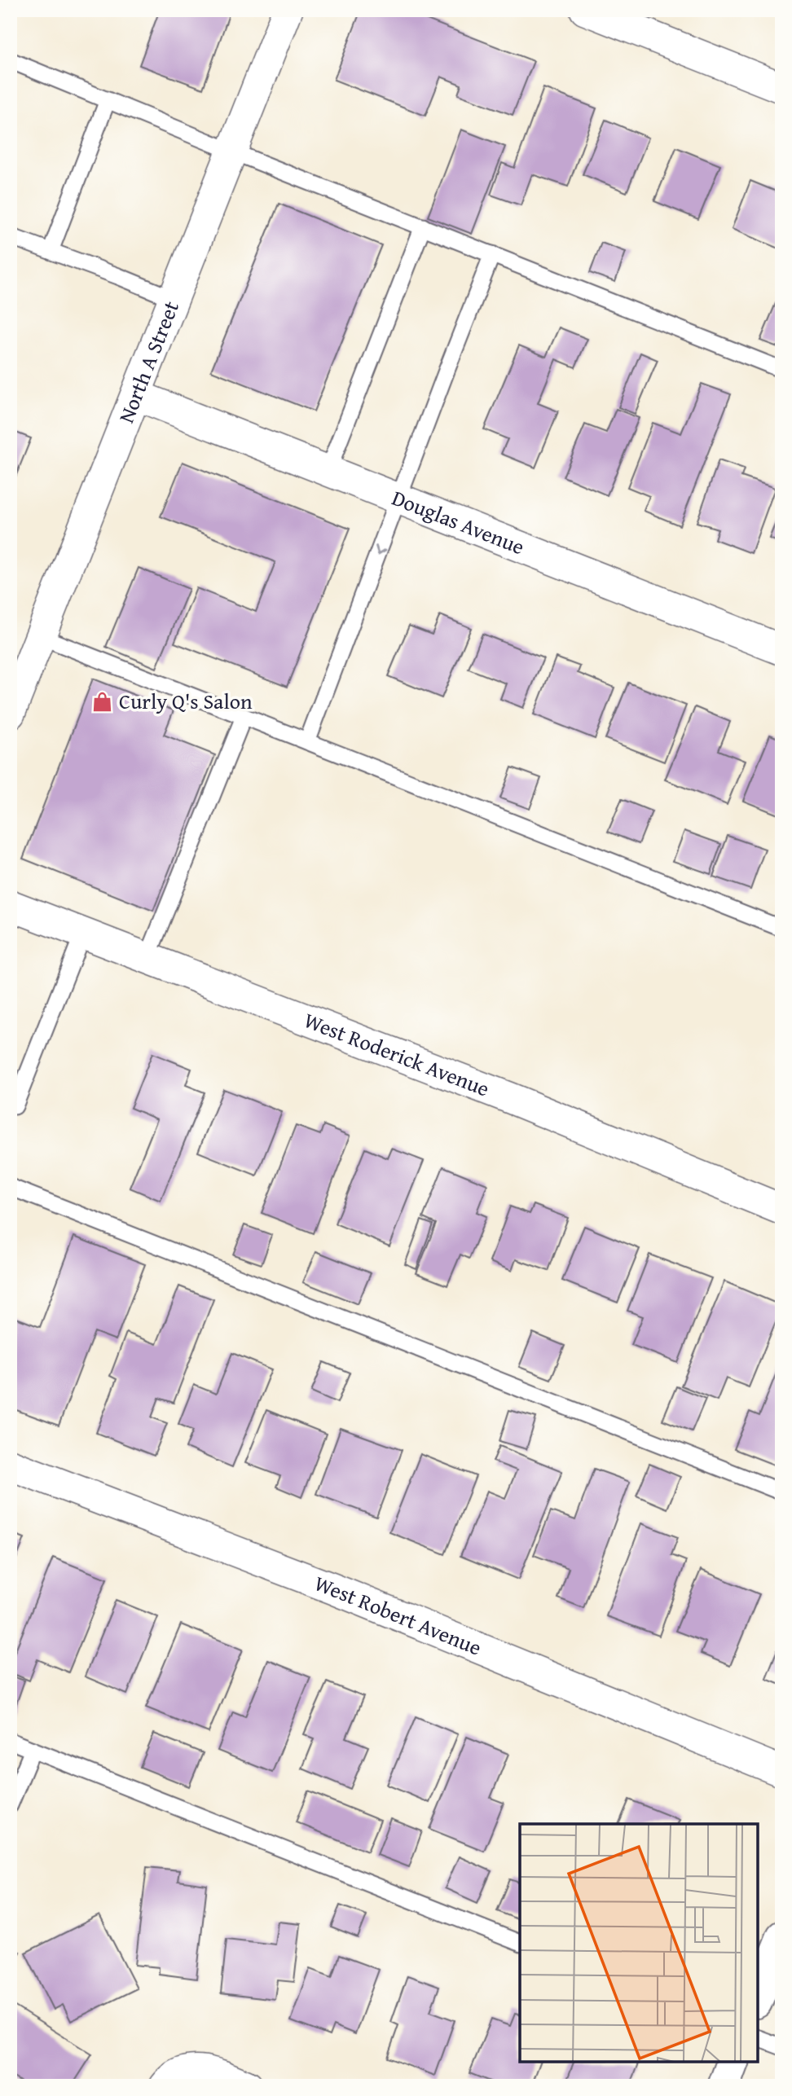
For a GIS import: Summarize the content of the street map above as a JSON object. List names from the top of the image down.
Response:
{
  "streets": {
    "street": [
      "North A Street",
      "Douglas Avenue",
      "West Roderick Avenue",
      "West Robert Avenue"
    ]
  },
  "crossings": [
    ["North A Street", "Douglas Avenue"]
  ],
  "places": {
    "shop": ["Curly Q's Salon"]
  }
}
